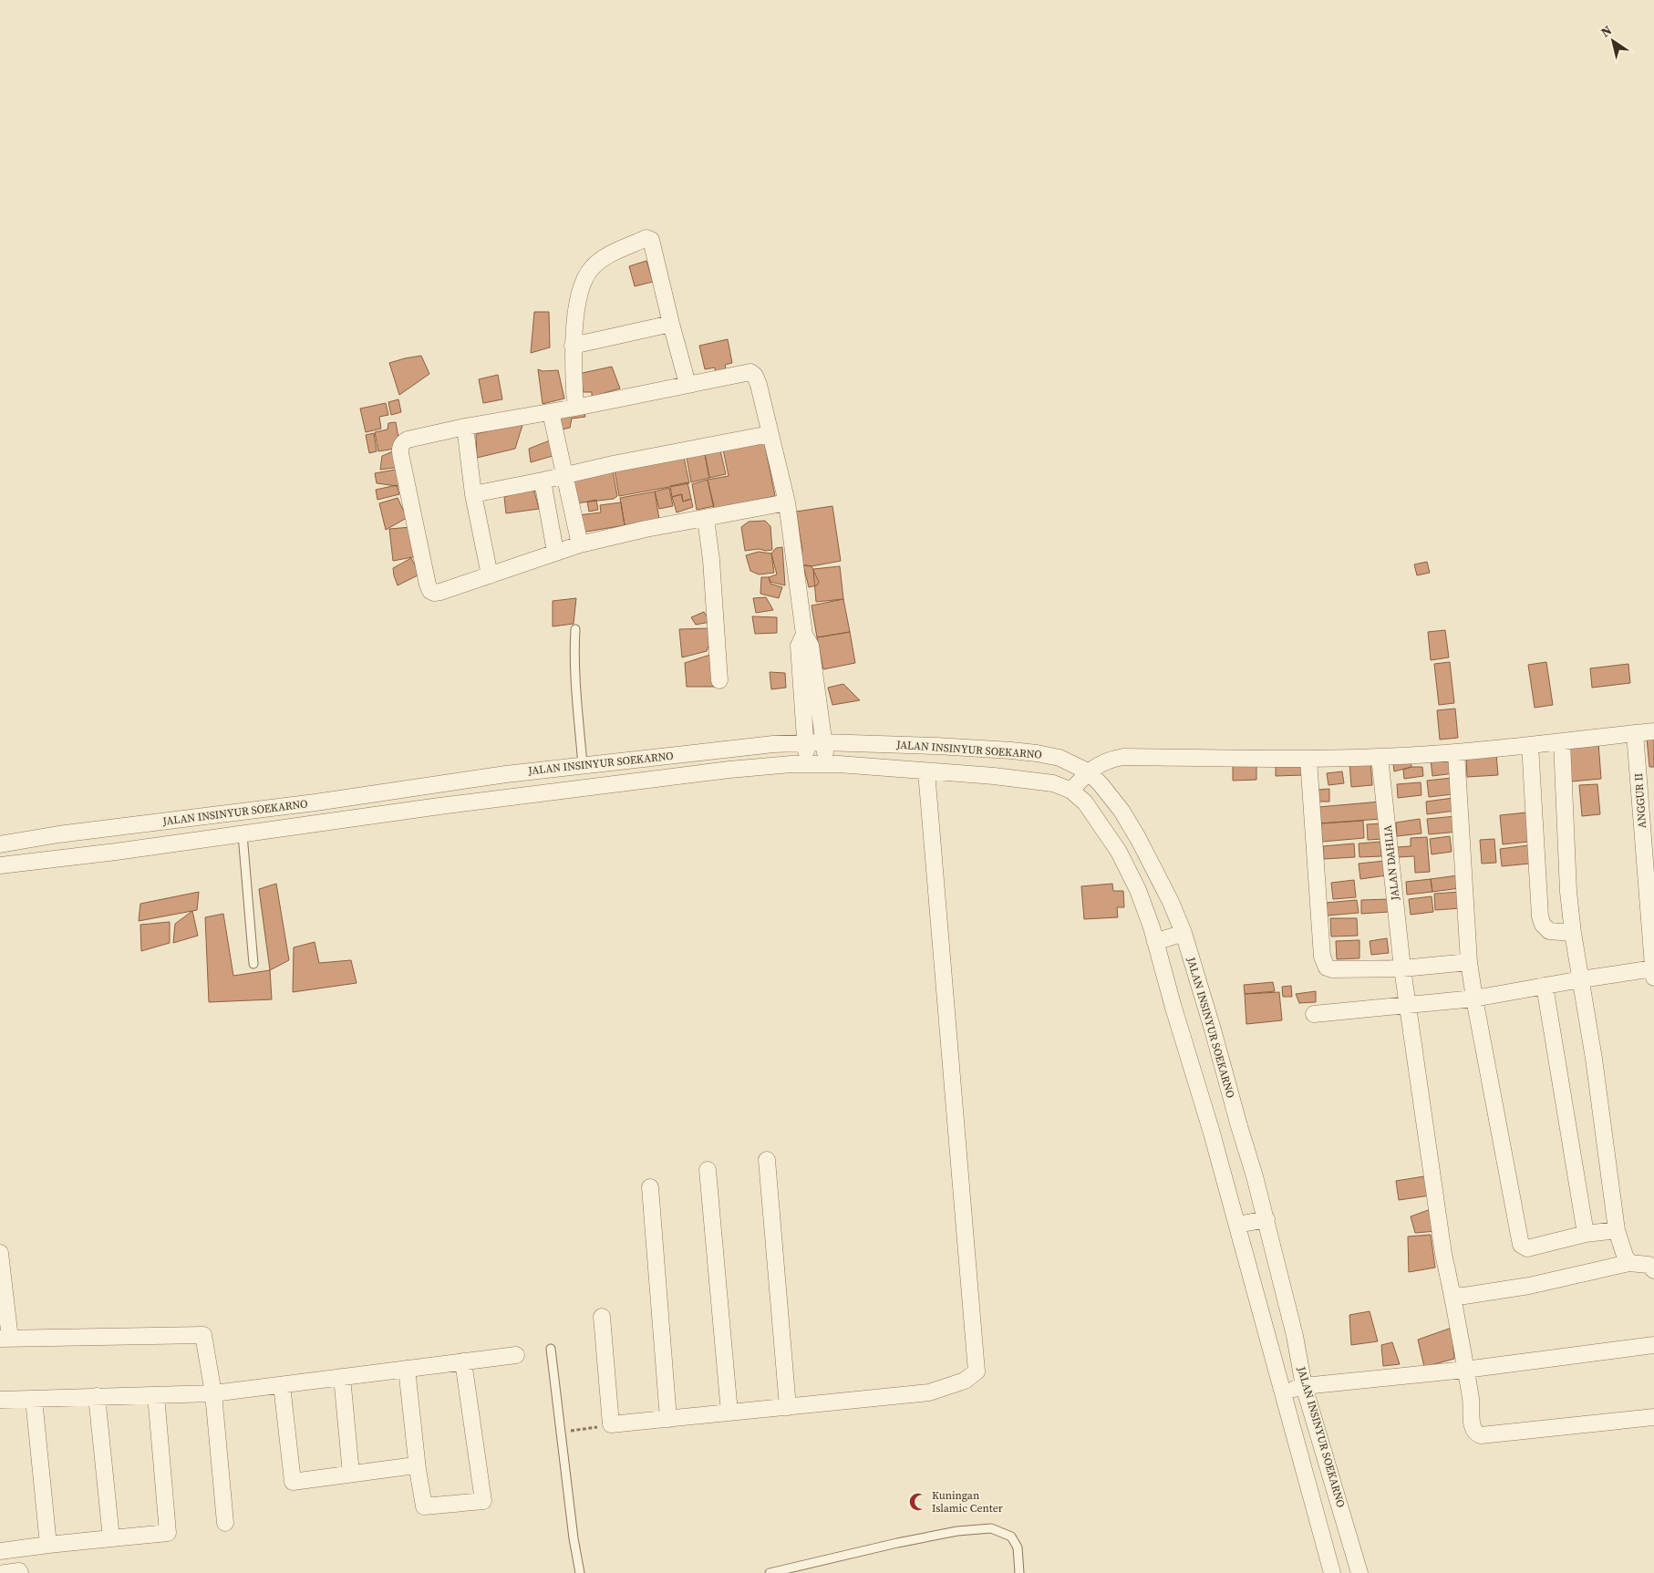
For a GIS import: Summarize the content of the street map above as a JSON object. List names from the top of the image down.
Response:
{
  "streets": {
    "street": ["JALAN INSINYUR SOEKARNO", "ANGGUR II", "JALAN DAHLIA"]
  },
  "places": {
    "mosque": ["Kuningan Islamic Center"]
  },
  "north": "top left"
}
